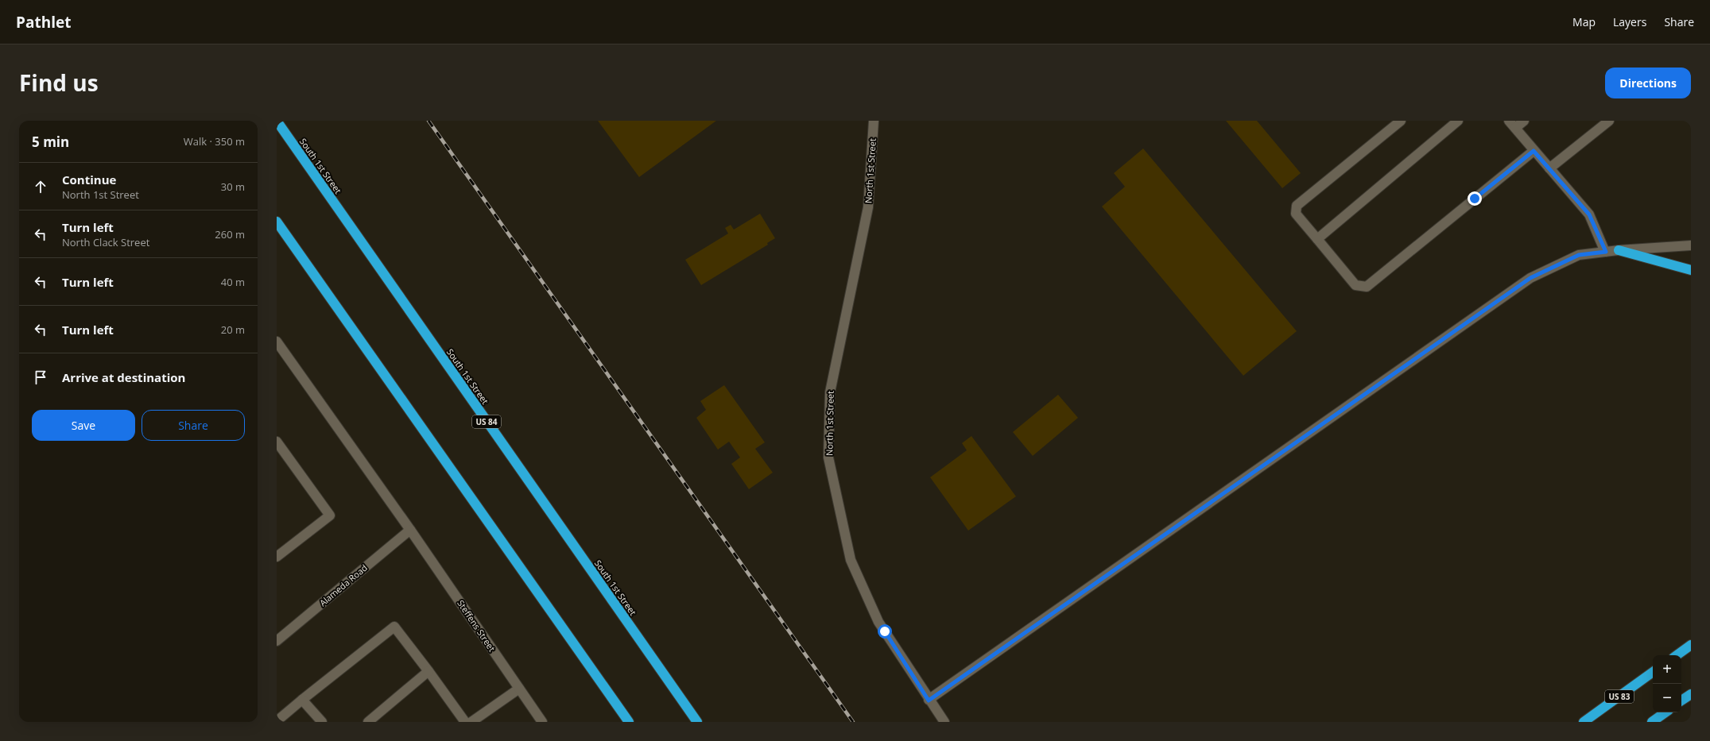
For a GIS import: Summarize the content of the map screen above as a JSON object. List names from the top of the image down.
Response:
{
  "streets": {
    "highway": ["South 1st Street", "US 84", "US 83"],
    "street": ["North 1st Street", "Alameda Road", "Steffens Street"]
  },
  "crossings": [
    ["Alameda Road", "Steffens Street"]
  ],
  "page": {
    "header": "Pathlet",
    "nav": ["Map", "Layers", "Share"],
    "title": "Find us",
    "buttons": [
      "Directions",
      ["Save", "Share"]
    ],
    "heading": ["5 min", "Walk · 350 m"],
    "list": [
      ["Continue", "North 1st Street", "30 m"],
      ["Turn left", "North Clack Street", "260 m"],
      ["Turn left", "40 m"],
      ["Turn left", "20 m"],
      "Arrive at destination"
    ],
    "map_buttons": ["+", "−"]
  }
}
